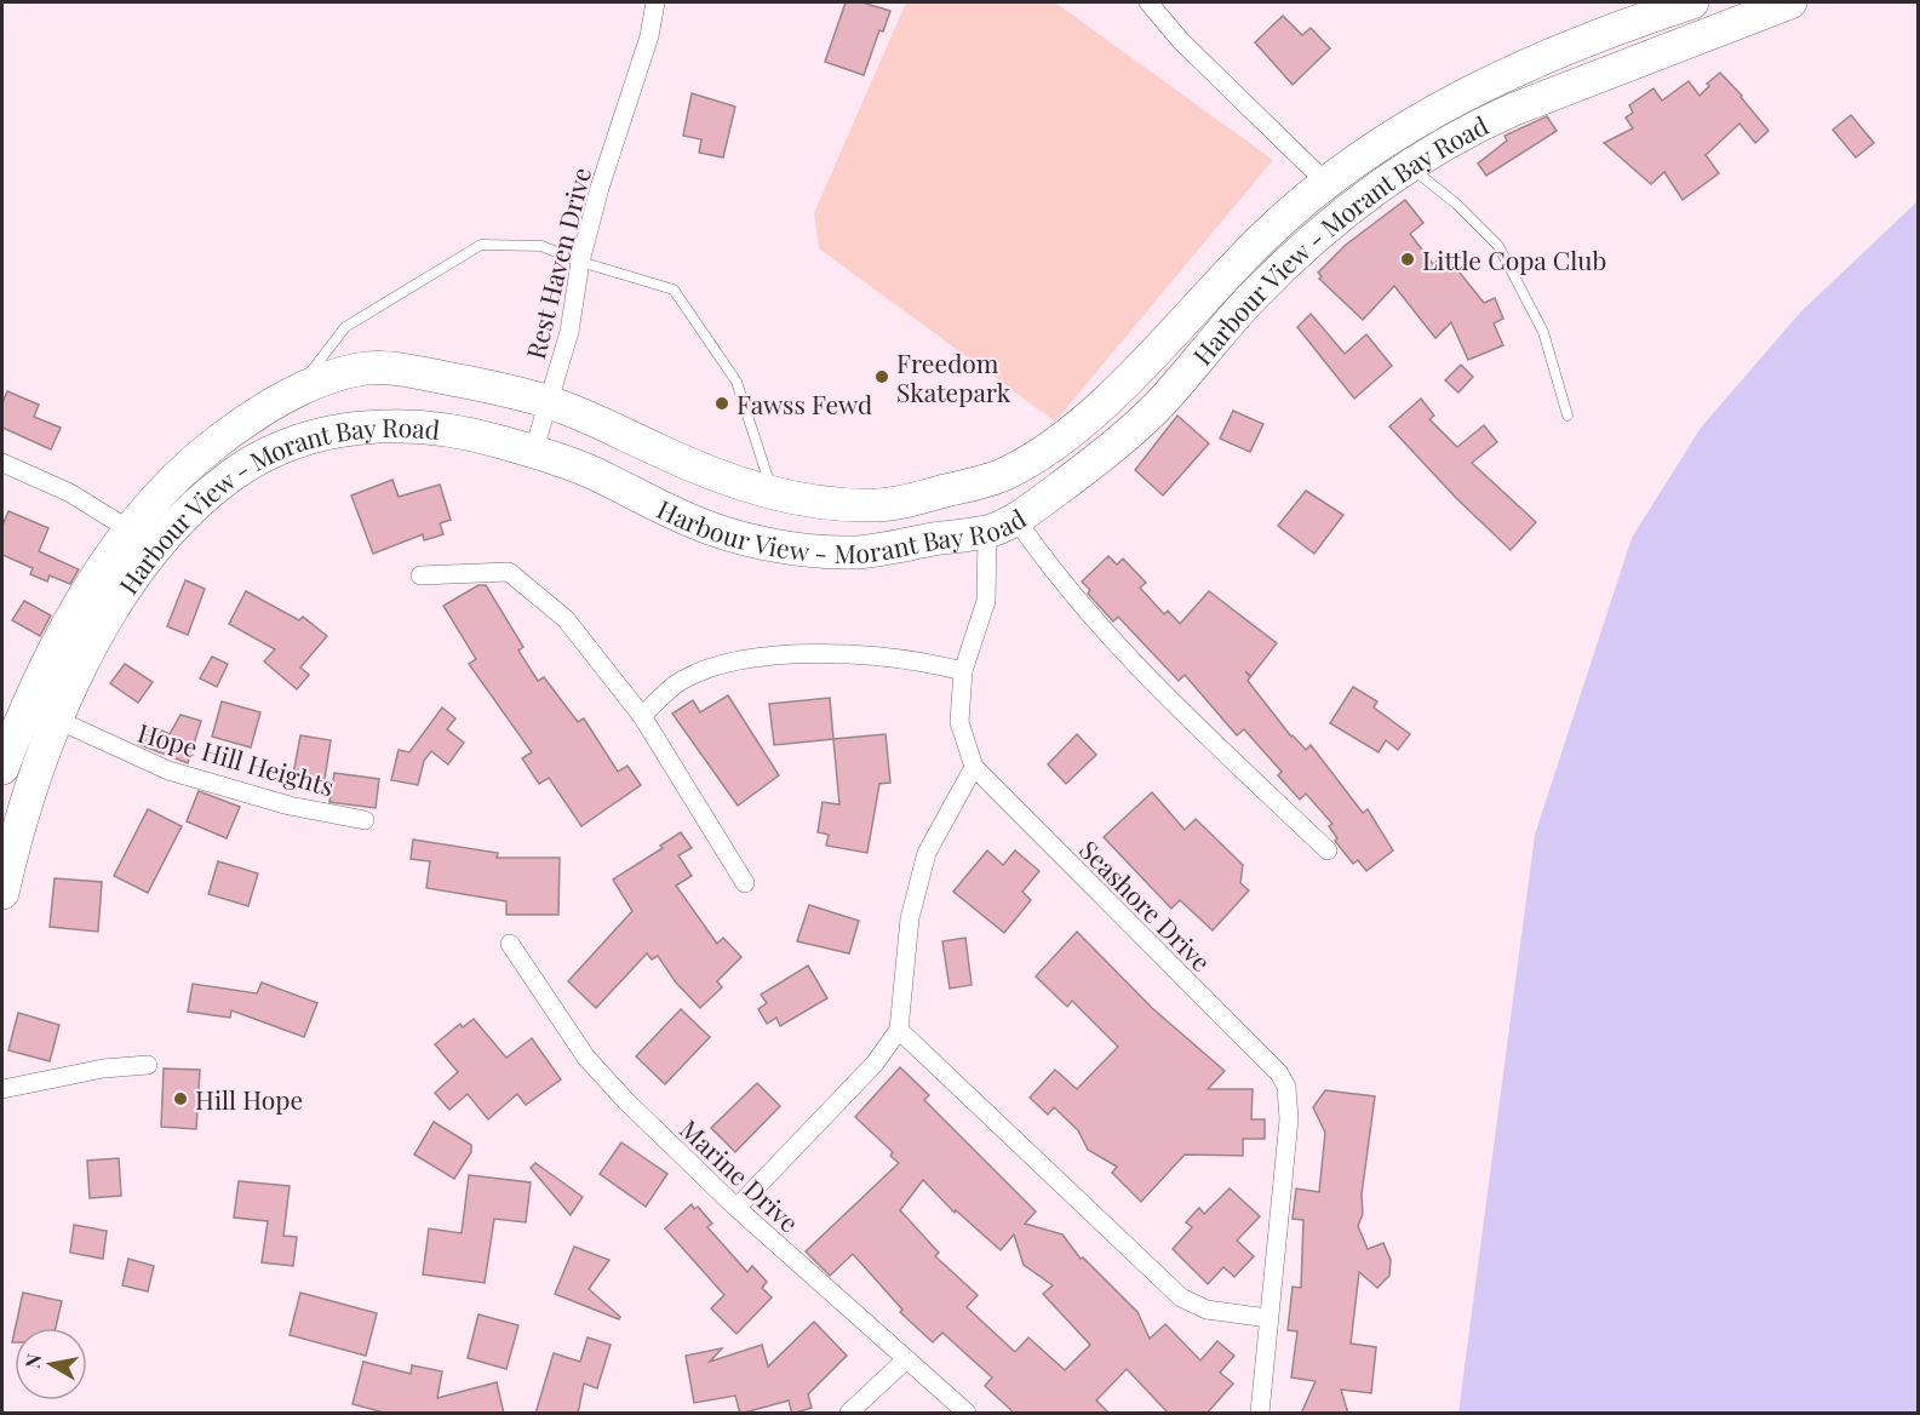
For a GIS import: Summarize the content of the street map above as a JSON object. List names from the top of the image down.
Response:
{
  "streets": {
    "highway": ["Harbour View - Morant Bay Road"],
    "street": [
      "Rest Haven Drive",
      "Hope Hill Heights",
      "Seashore Drive",
      "Marine Drive"
    ]
  },
  "crossings": [
    ["Harbour View - Morant Bay Road", "Rest Haven Drive"],
    ["Harbour View - Morant Bay Road", "Hope Hill Heights"],
    ["Harbour View - Morant Bay Road", "Seashore Drive"]
  ],
  "places": [
    "Little Copa Club",
    "Freedom Skatepark",
    "Fawss Fewd",
    "Hill Hope"
  ],
  "north": "left"
}
